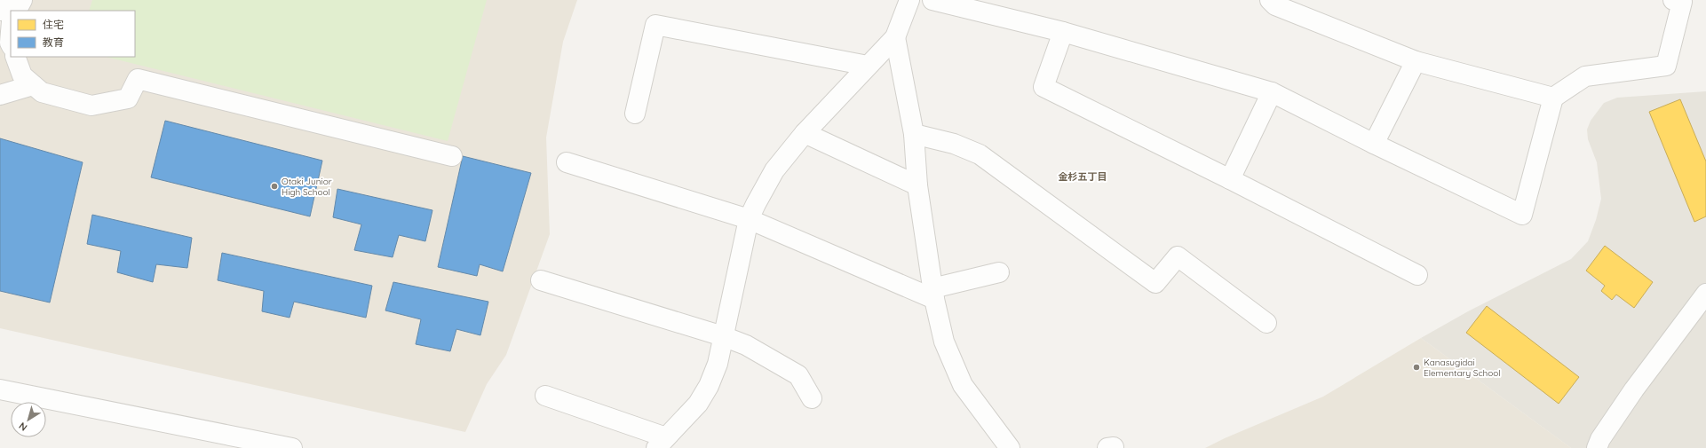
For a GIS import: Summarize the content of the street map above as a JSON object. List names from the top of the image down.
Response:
{
  "districts": ["金杉五丁目"],
  "places": ["Otaki Junior High School", "Kanasugidai Elementary School"],
  "legend": ["住宅", "教育"],
  "north": "bottom left"
}
